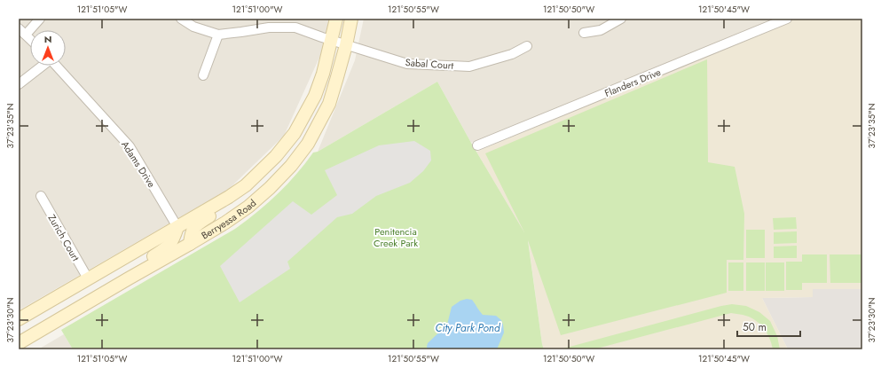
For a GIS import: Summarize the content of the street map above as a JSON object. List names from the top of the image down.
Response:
{
  "streets": {
    "main road": ["Berryessa Road"],
    "street": [
      "Sabal Court",
      "Flanders Drive",
      "Adams Drive",
      "Zurich Court"
    ]
  },
  "crossings": [
    ["Sabal Court", "Berryessa Road"],
    ["Adams Drive", "Berryessa Road"],
    ["Berryessa Road", "Zurich Court"]
  ],
  "water": ["City Park Pond"],
  "parks": ["Penitencia Creek Park"],
  "scale_bar": "50 m",
  "north": "top",
  "coordinates": [
    "121°51'05\"W",
    "121°51'00\"W",
    "121°50'55\"W",
    "121°50'50\"W",
    "121°50'45\"W",
    "37°23'35\"N",
    "37°23'30\"N"
  ]
}
